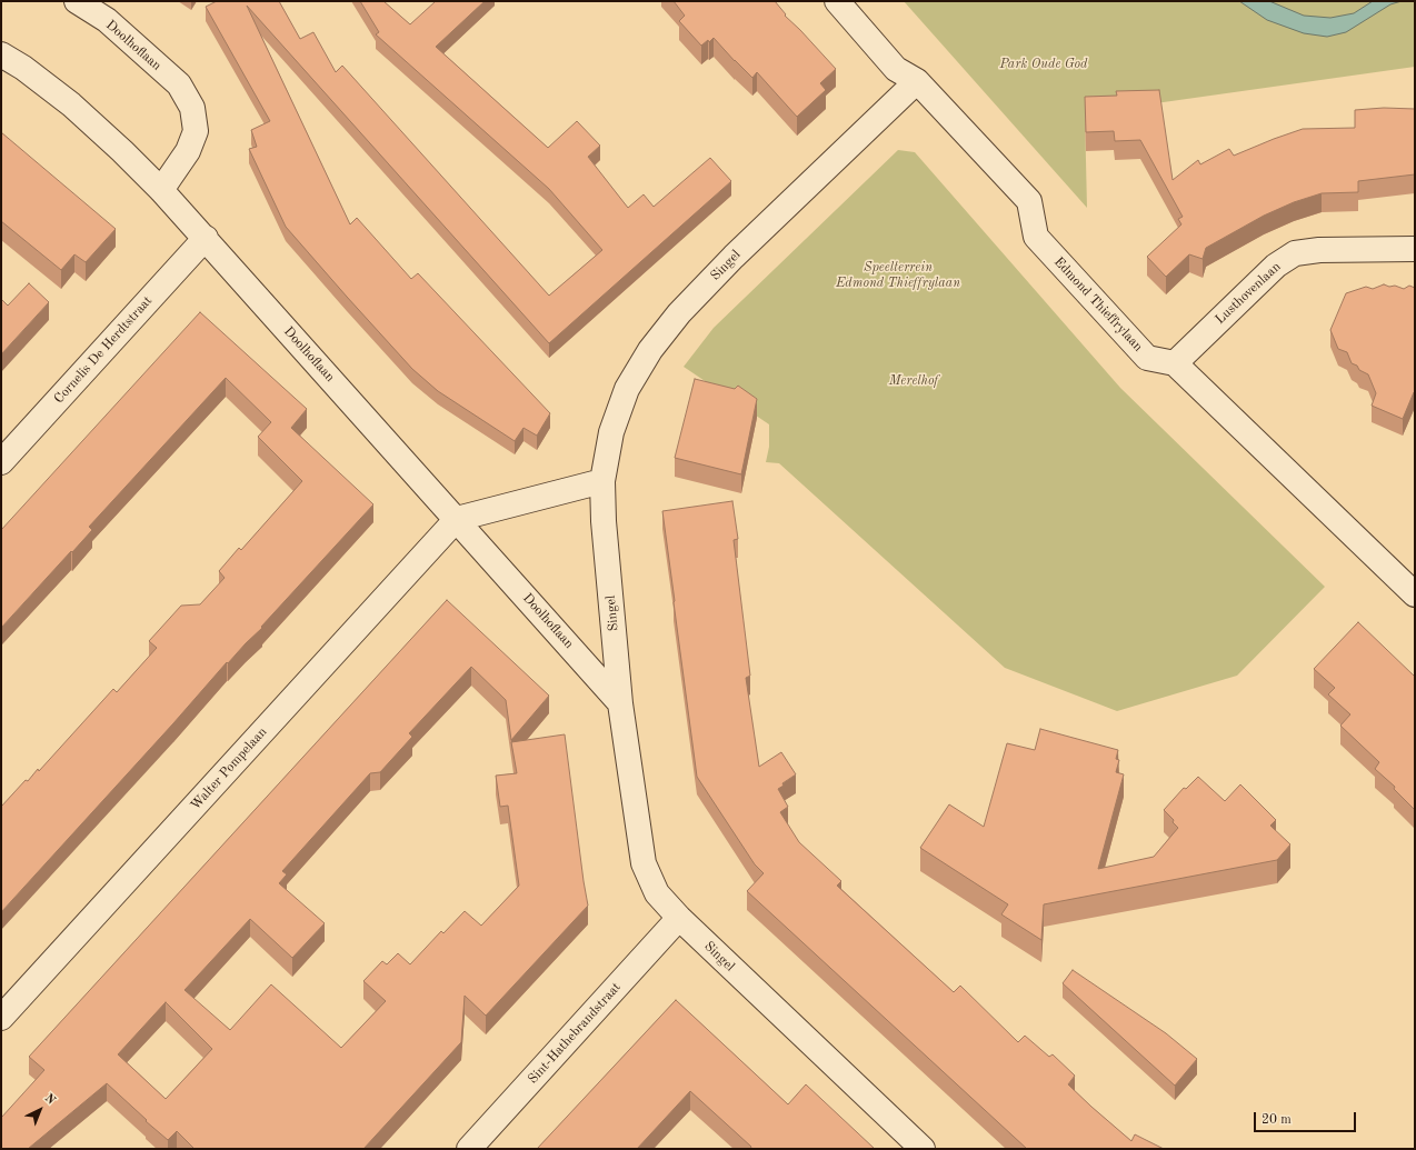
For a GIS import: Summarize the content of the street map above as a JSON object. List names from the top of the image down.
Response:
{
  "streets": {
    "street": [
      "Doolhoflaan",
      "Singel",
      "Lusthovenlaan",
      "Edmond Thieffrylaan",
      "Cornelis De Herdtstraat",
      "Walter Pompelaan",
      "Sint-Hathebrandstraat"
    ]
  },
  "crossings": [
    ["Doolhoflaan", "Singel"],
    ["Doolhoflaan", "Cornelis De Herdtstraat"],
    ["Doolhoflaan", "Walter Pompelaan"],
    ["Singel", "Edmond Thieffrylaan"],
    ["Singel", "Sint-Hathebrandstraat"],
    ["Lusthovenlaan", "Edmond Thieffrylaan"]
  ],
  "parks": ["Park Oude God", "Speelterrein Edmond Thieffrylaan", "Merelhof"],
  "scale_bar": "20 m",
  "north": "top right"
}
